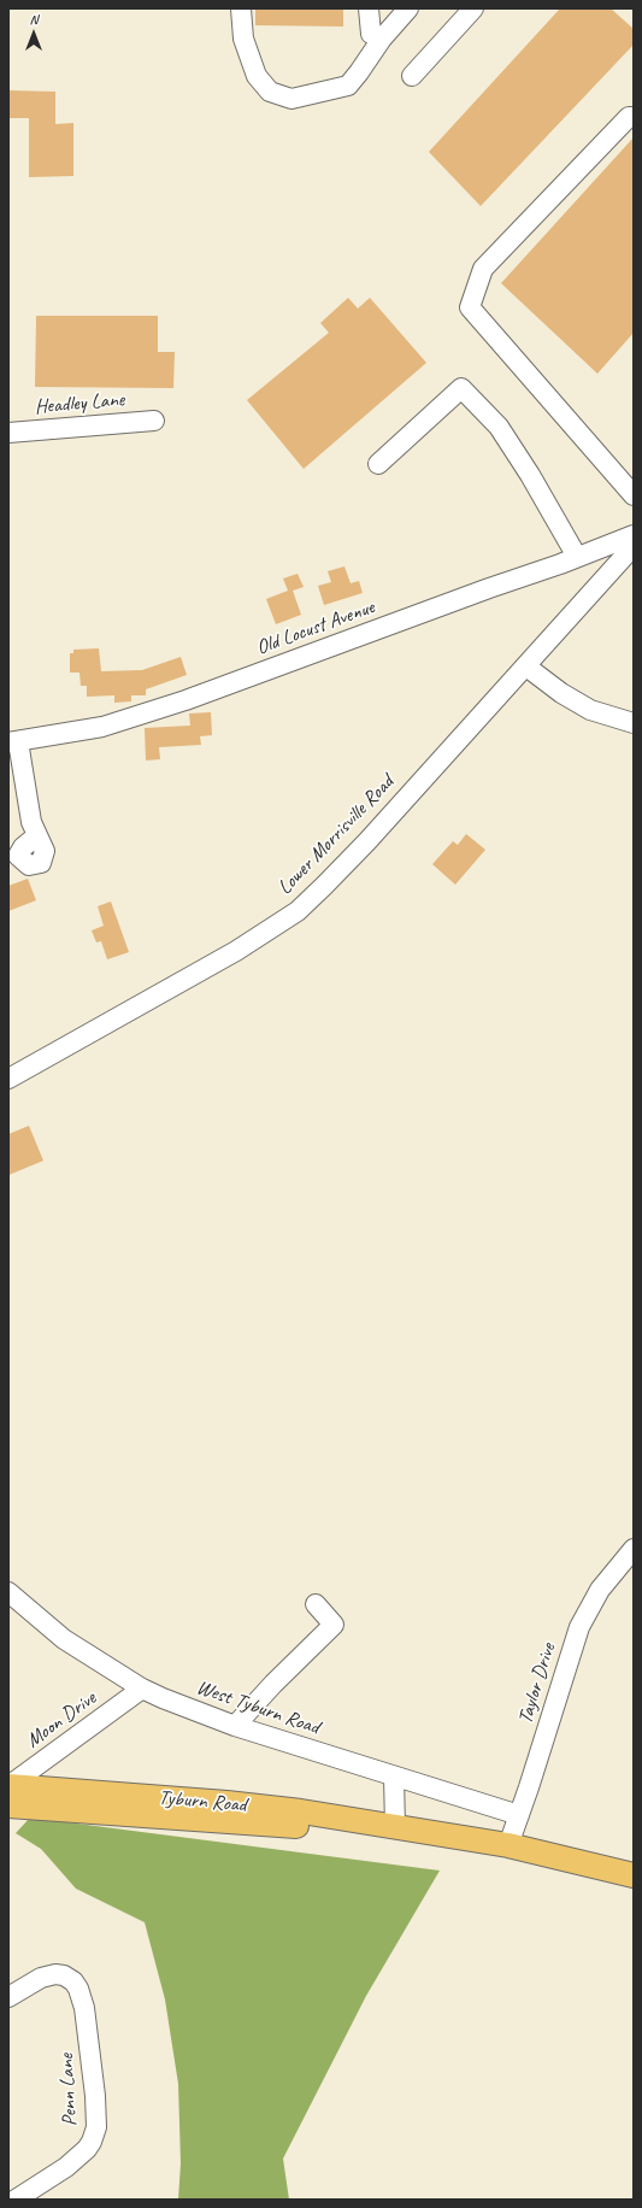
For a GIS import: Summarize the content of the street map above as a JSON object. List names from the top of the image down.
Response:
{
  "streets": {
    "main road": ["Tyburn Road"],
    "street": [
      "Headley Lane",
      "Old Locust Avenue",
      "Lower Morrisville Road",
      "Taylor Drive",
      "West Tyburn Road",
      "Moon Drive",
      "Penn Lane"
    ]
  },
  "crossings": [
    ["Taylor Drive", "West Tyburn Road"],
    ["Taylor Drive", "Tyburn Road"],
    ["West Tyburn Road", "Moon Drive"],
    ["Moon Drive", "Tyburn Road"]
  ],
  "north": "top"
}
